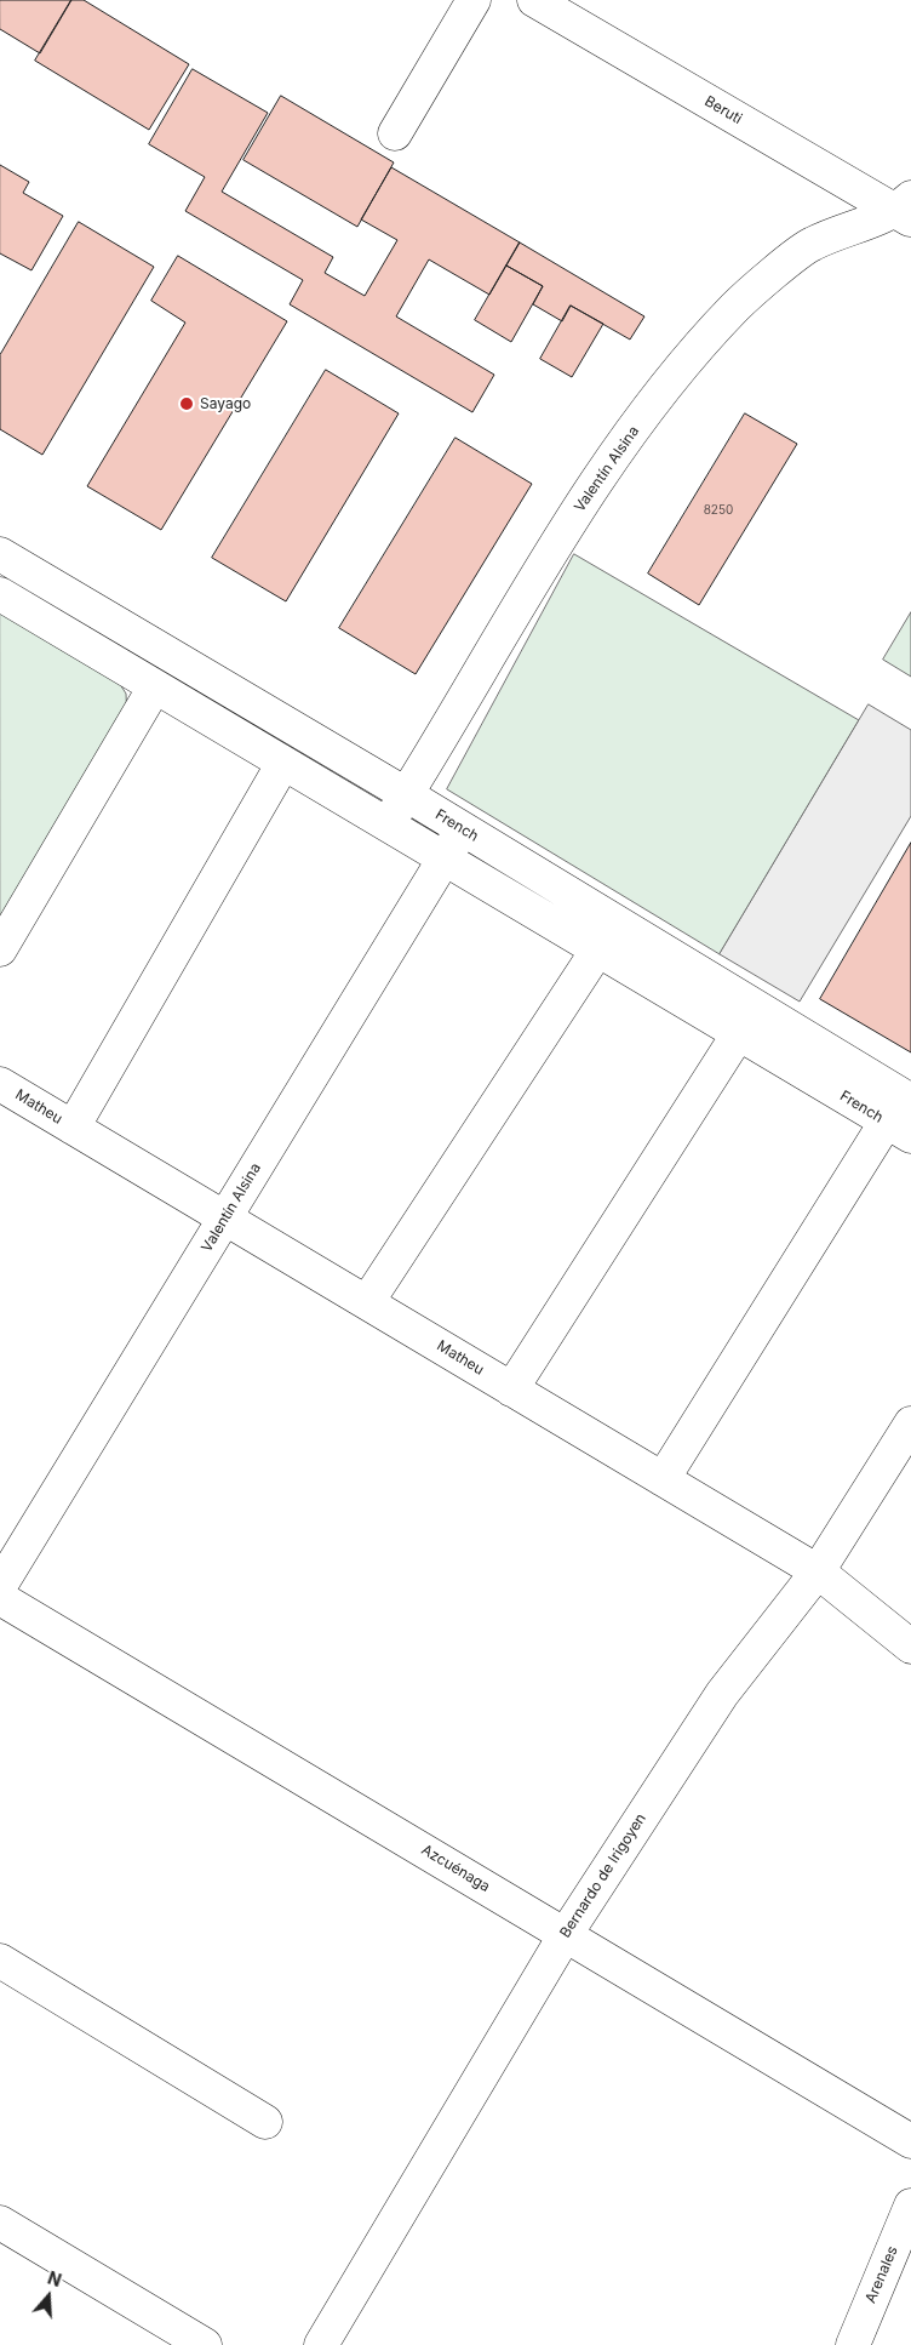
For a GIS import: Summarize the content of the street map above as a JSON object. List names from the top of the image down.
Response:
{
  "streets": {
    "street": [
      "Beruti",
      "Valentín Alsina",
      "French",
      "Matheu",
      "Azcuénaga",
      "Bernardo de Irigoyen",
      "Arenales"
    ]
  },
  "crossings": [
    ["Beruti", "Valentín Alsina"],
    ["Valentín Alsina", "French"],
    ["Valentín Alsina", "Matheu"],
    ["Matheu", "Bernardo de Irigoyen"],
    ["Azcuénaga", "Bernardo de Irigoyen"]
  ],
  "places": ["Sayago"],
  "house_numbers": ["8250"],
  "north": "top"
}
